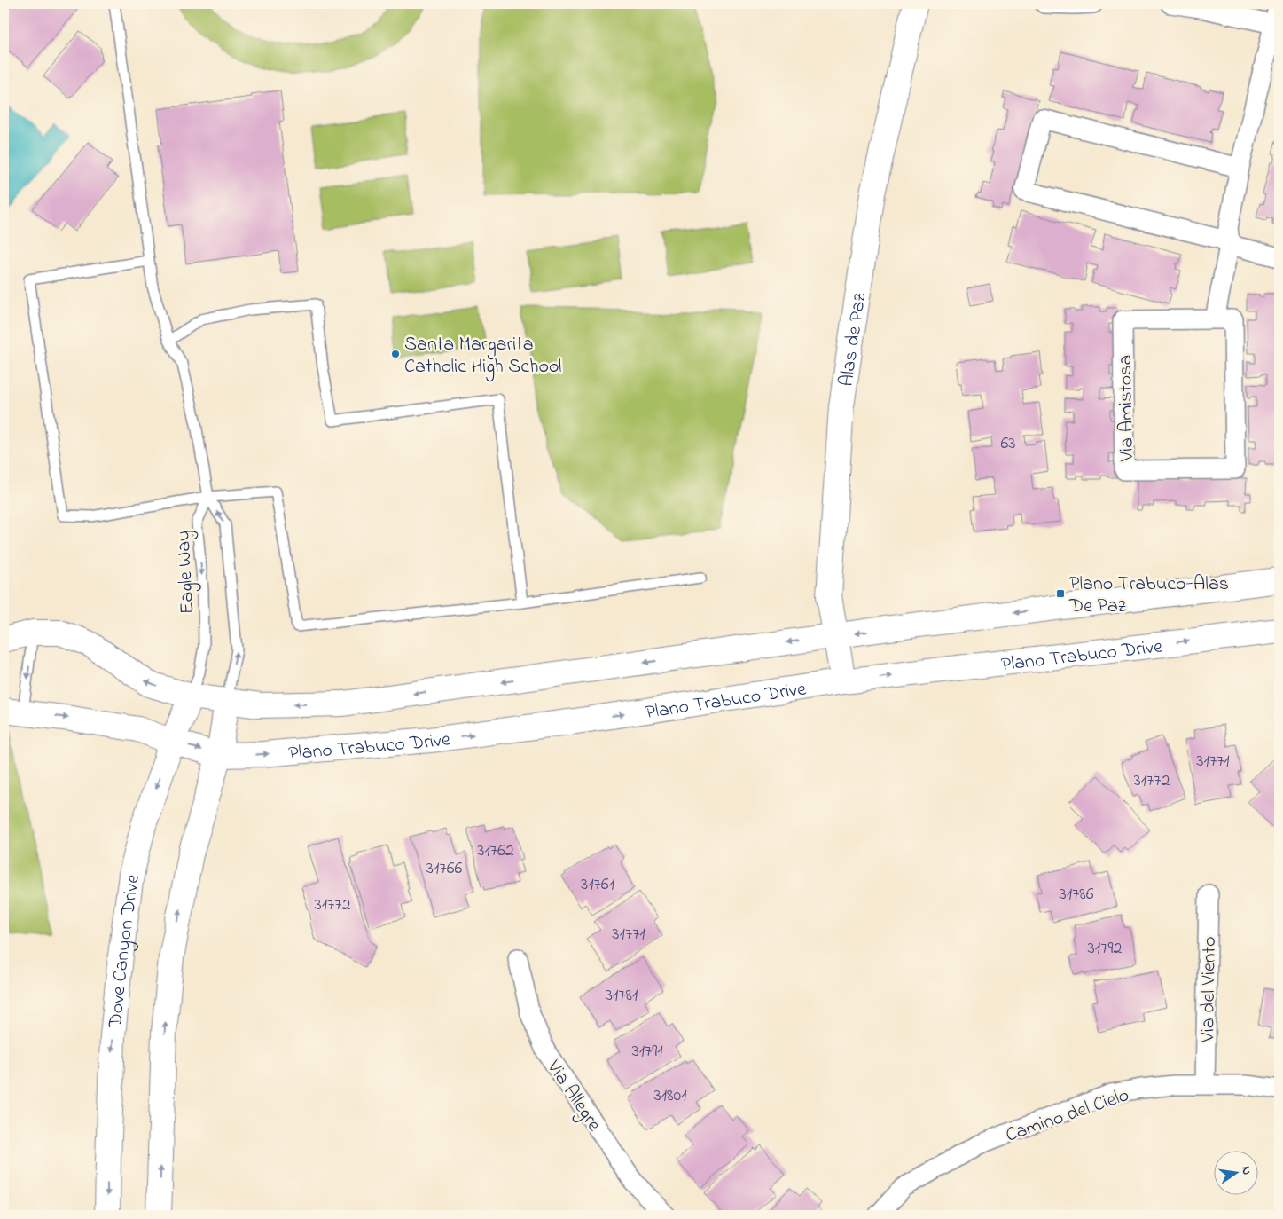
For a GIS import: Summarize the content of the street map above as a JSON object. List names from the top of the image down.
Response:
{
  "streets": {
    "street": [
      "Alas de Paz",
      "Via Amistosa",
      "Plano Trabuco Drive",
      "Dove Canyon Drive",
      "Via del Viento",
      "Via Allegre",
      "Camino del Cielo"
    ],
    "lane": ["Eagle Way"]
  },
  "crossings": [
    ["Alas de Paz", "Plano Trabuco Drive"],
    ["Eagle Way", "Dove Canyon Drive"],
    ["Plano Trabuco Drive", "Dove Canyon Drive"],
    ["Via del Viento", "Camino del Cielo"]
  ],
  "places": {
    "other": ["Santa Margarita Catholic High School"],
    "transit": ["Plano Trabuco-Alas De Paz"]
  },
  "house_numbers": [
    "63",
    "31771",
    "31772",
    "31762",
    "31766",
    "31761",
    "31786",
    "31772",
    "31771",
    "31792",
    "31781",
    "31791",
    "31801"
  ],
  "north": "right"
}
